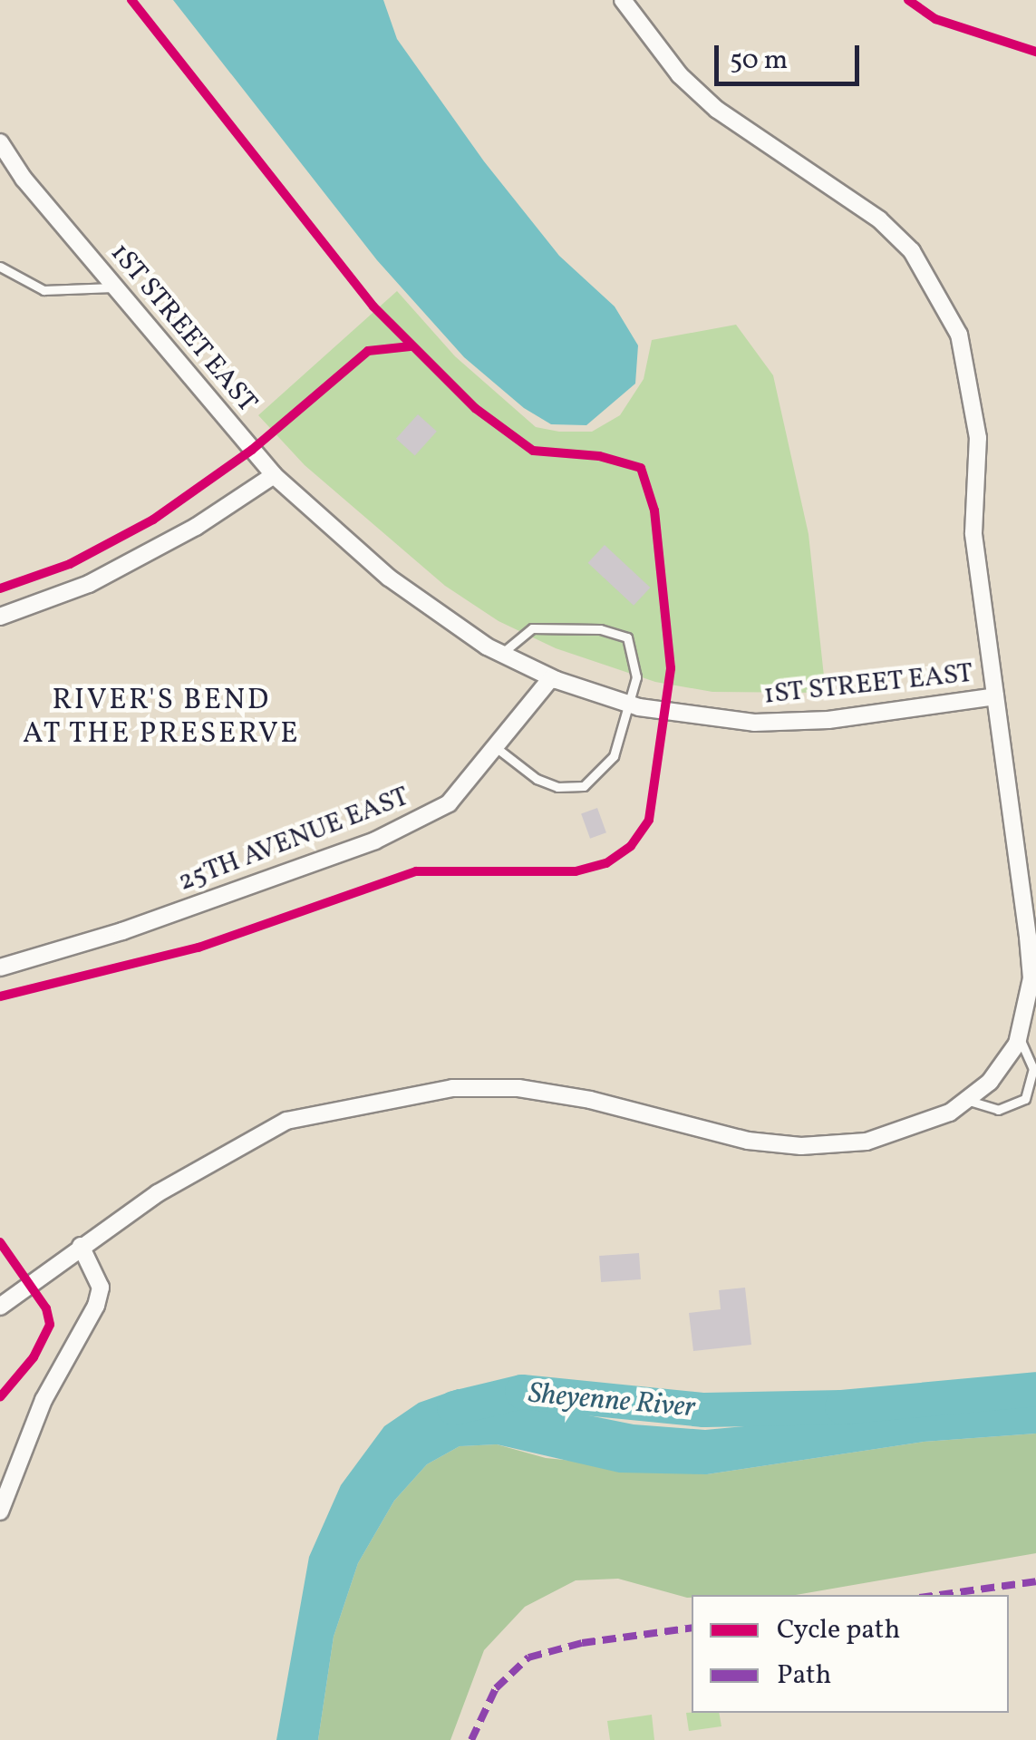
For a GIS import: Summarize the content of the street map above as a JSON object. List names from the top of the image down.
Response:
{
  "streets": {
    "street": ["1ST STREET EAST", "25TH AVENUE EAST"]
  },
  "crossings": [
    ["1ST STREET EAST", "25TH AVENUE EAST"]
  ],
  "districts": ["RIVER'S BEND AT THE PRESERVE"],
  "water": ["Sheyenne River"],
  "legend": ["Cycle path", "Path"],
  "scale_bar": "50 m"
}
